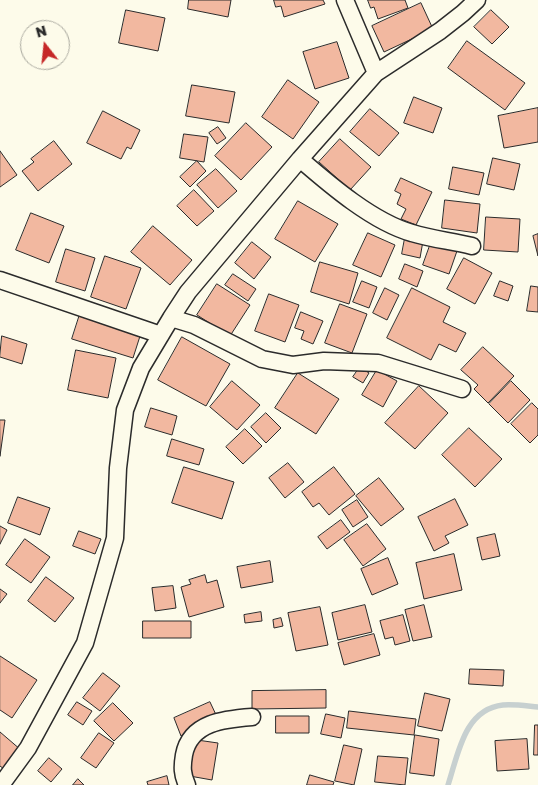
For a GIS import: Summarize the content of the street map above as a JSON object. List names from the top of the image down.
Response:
{
  "north": "top"
}
